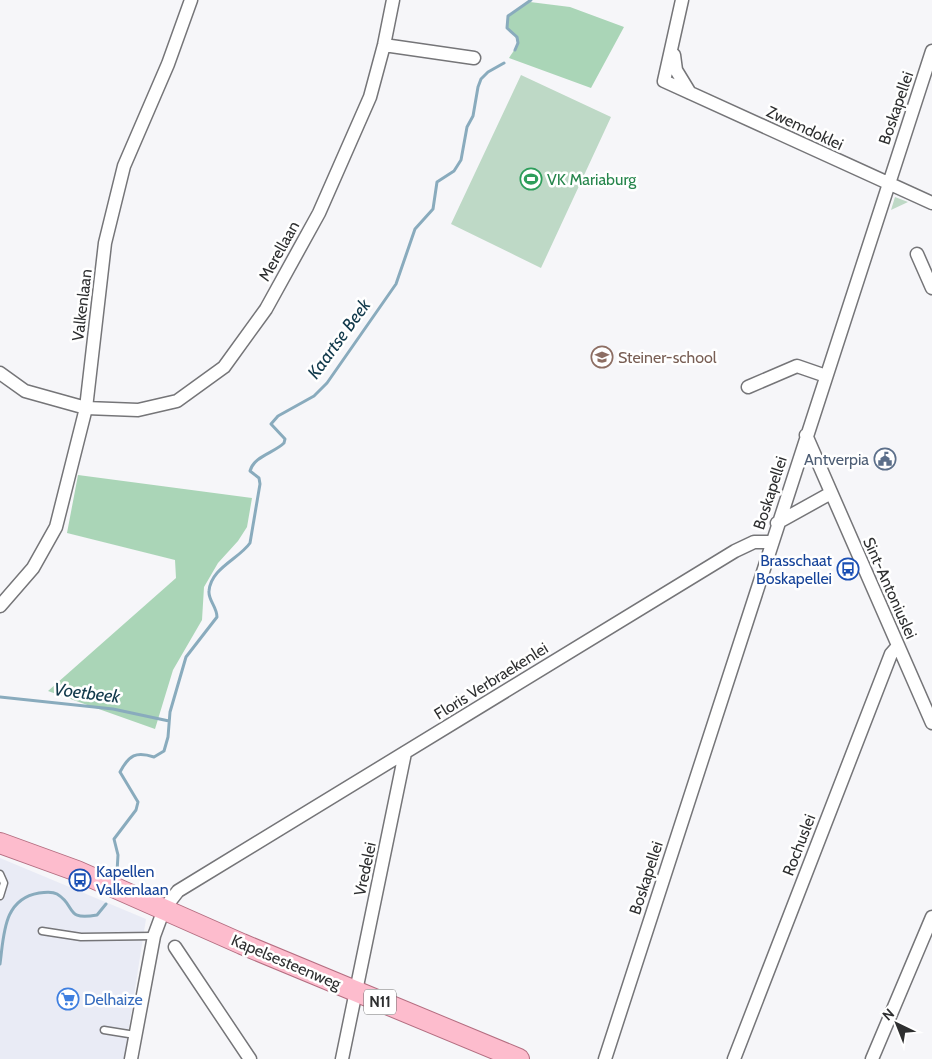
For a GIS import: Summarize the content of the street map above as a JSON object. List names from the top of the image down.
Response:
{
  "streets": {
    "main road": ["Kapelsesteenweg", "N11"],
    "street": [
      "Boskapellei",
      "Zwemdoklei",
      "Merellaan",
      "Valkenlaan",
      "Sint-Antoniuslei",
      "Floris Verbraekenlei",
      "Rochuslei",
      "Vredelei"
    ]
  },
  "crossings": [
    ["Boskapellei", "Zwemdoklei"],
    ["Boskapellei", "Sint-Antoniuslei"],
    ["Boskapellei", "Floris Verbraekenlei"],
    ["Merellaan", "Valkenlaan"],
    ["Sint-Antoniuslei", "Rochuslei"],
    ["Floris Verbraekenlei", "Vredelei"],
    ["Floris Verbraekenlei", "Kapelsesteenweg"],
    ["Vredelei", "Kapelsesteenweg"]
  ],
  "water": ["Kaartse Beek", "Voetbeek"],
  "places": {
    "sports": ["VK Mariaburg"],
    "school or university": ["Steiner-school"],
    "public building": ["Antverpia"],
    "bus stop": ["Brasschaat Boskapellei", "Kapellen Valkenlaan"],
    "supermarket": ["Delhaize"]
  },
  "north": "top left"
}
